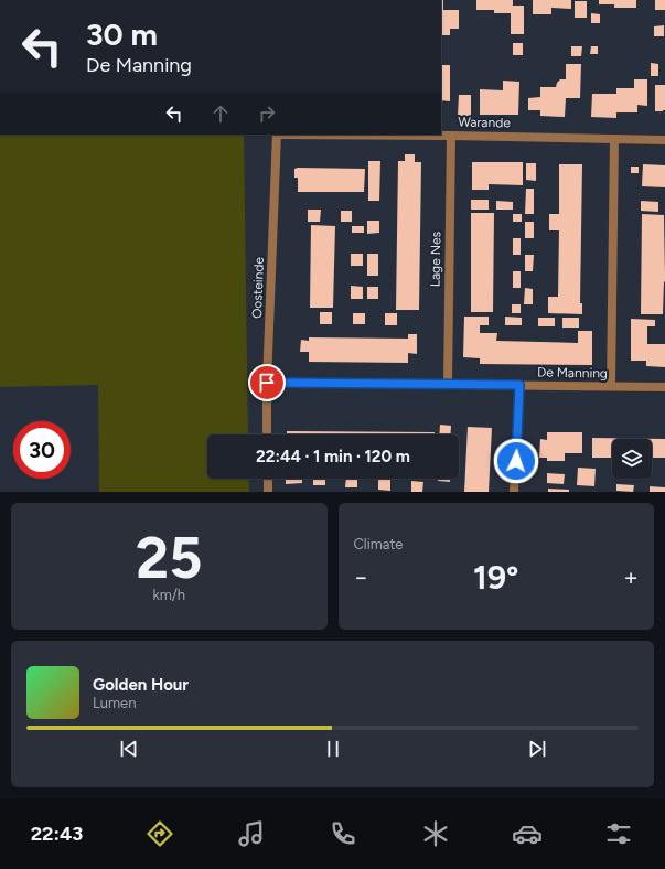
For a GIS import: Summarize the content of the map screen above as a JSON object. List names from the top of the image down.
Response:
{
  "streets": {
    "street": [
      "Warande",
      "Lage Nes",
      "Oosteinde",
      "De Manning"
    ]
  },
  "crossings": [
    ["Warande", "Lage Nes"],
    ["Warande", "Oosteinde"],
    ["Lage Nes", "De Manning"],
    ["Oosteinde", "De Manning"]
  ],
  "page": {
    "turn": ["30 m", "De Manning"],
    "limit": "30",
    "trip": "22:44 · 1 min · 120 m",
    "tile": [
      ["25", "km/h"],
      "Climate"
    ],
    "heat": ["−", "19°", "+"],
    "song": ["Golden Hour", "Lumen"],
    "tabs": "22:43"
  }
}
